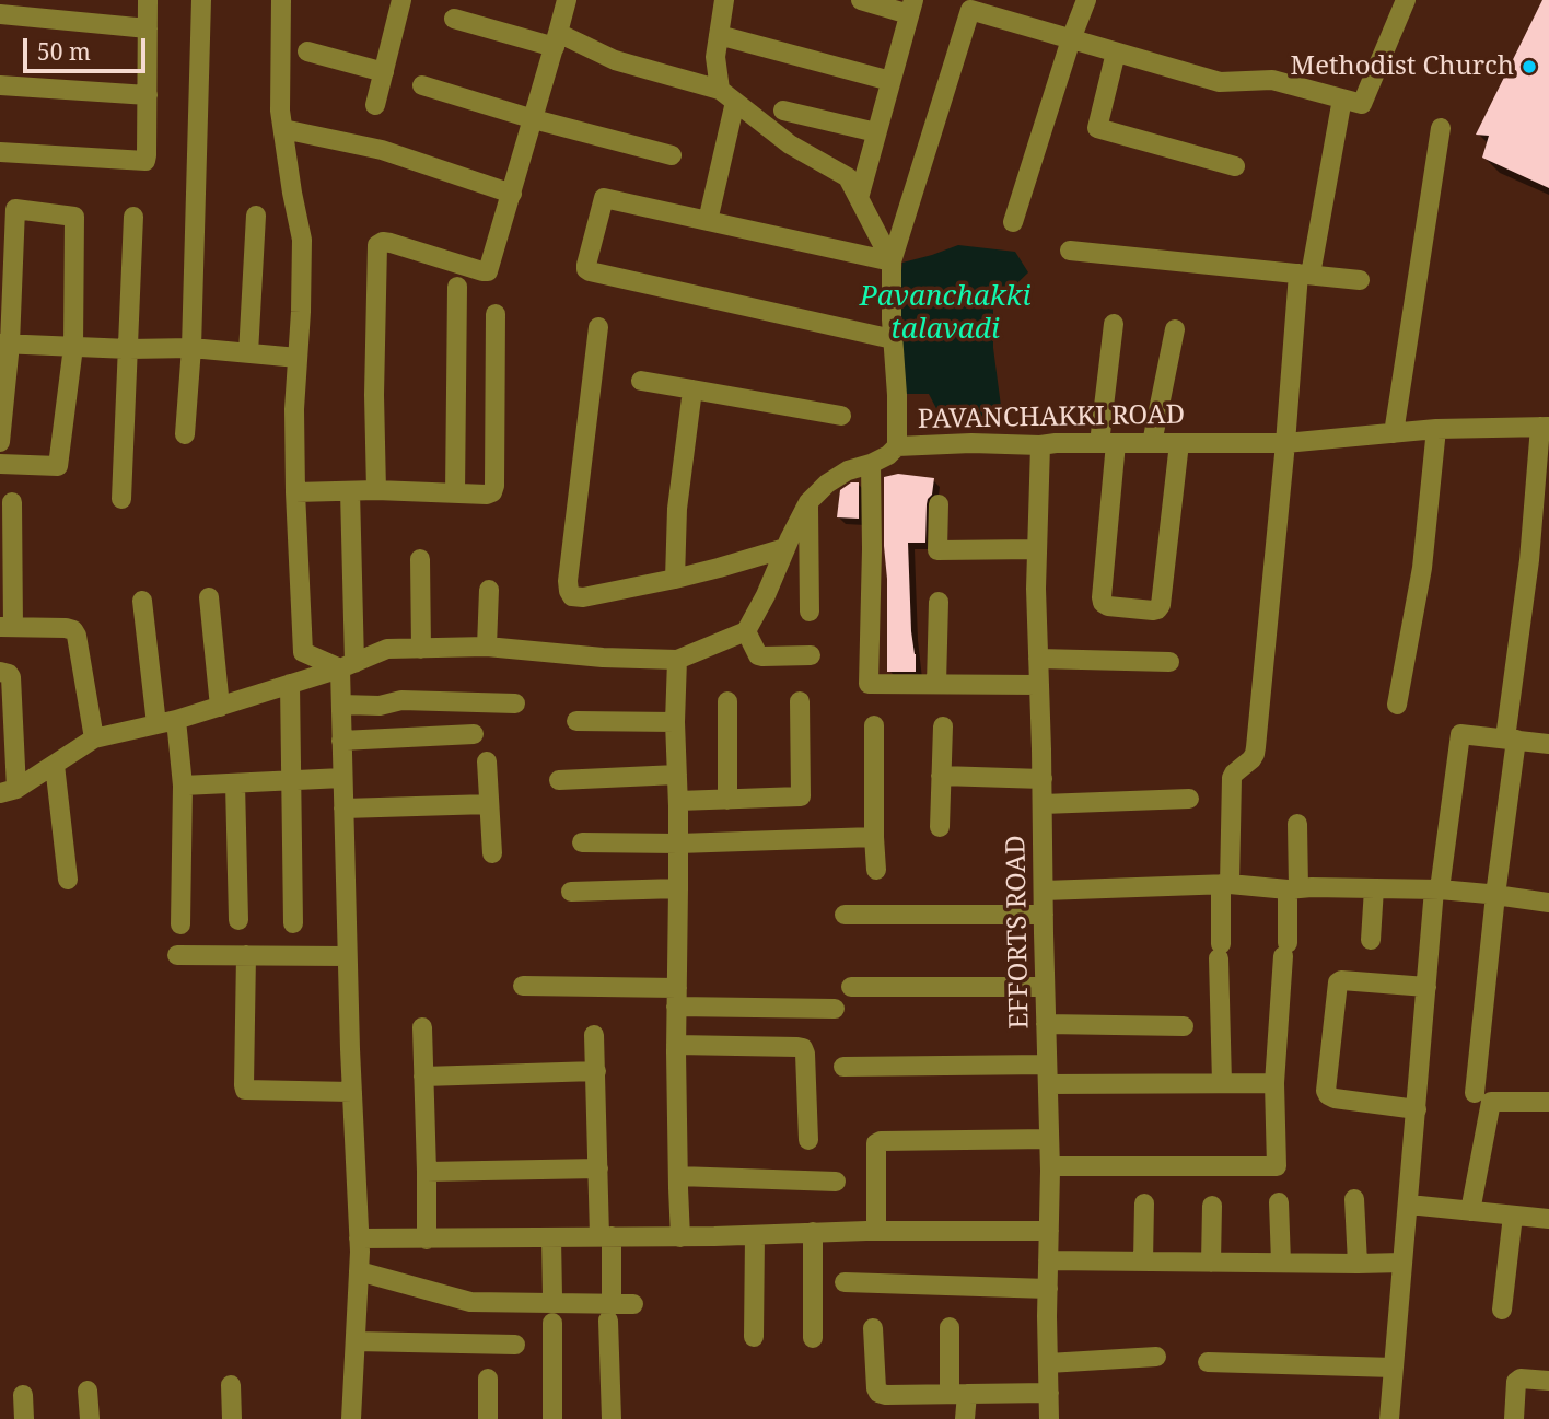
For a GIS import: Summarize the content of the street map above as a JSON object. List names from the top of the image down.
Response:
{
  "streets": {
    "street": ["PAVANCHAKKI ROAD", "EFFORTS ROAD"]
  },
  "crossings": [
    ["PAVANCHAKKI ROAD", "EFFORTS ROAD"]
  ],
  "water": ["Pavanchakki talavadi"],
  "places": ["Methodist Church"],
  "scale_bar": "50 m"
}
